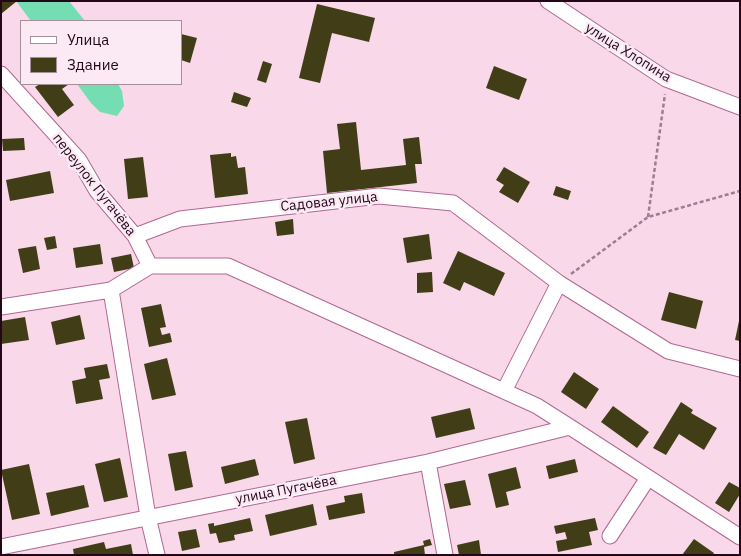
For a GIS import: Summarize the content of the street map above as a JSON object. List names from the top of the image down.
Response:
{
  "streets": {
    "street": [
      "улица Хлопина",
      "переулок Пугачёва",
      "Садовая улица",
      "улица Пугачёва"
    ]
  },
  "crossings": [
    ["переулок Пугачёва", "Садовая улица"]
  ],
  "legend": ["Улица", "Здание"]
}
